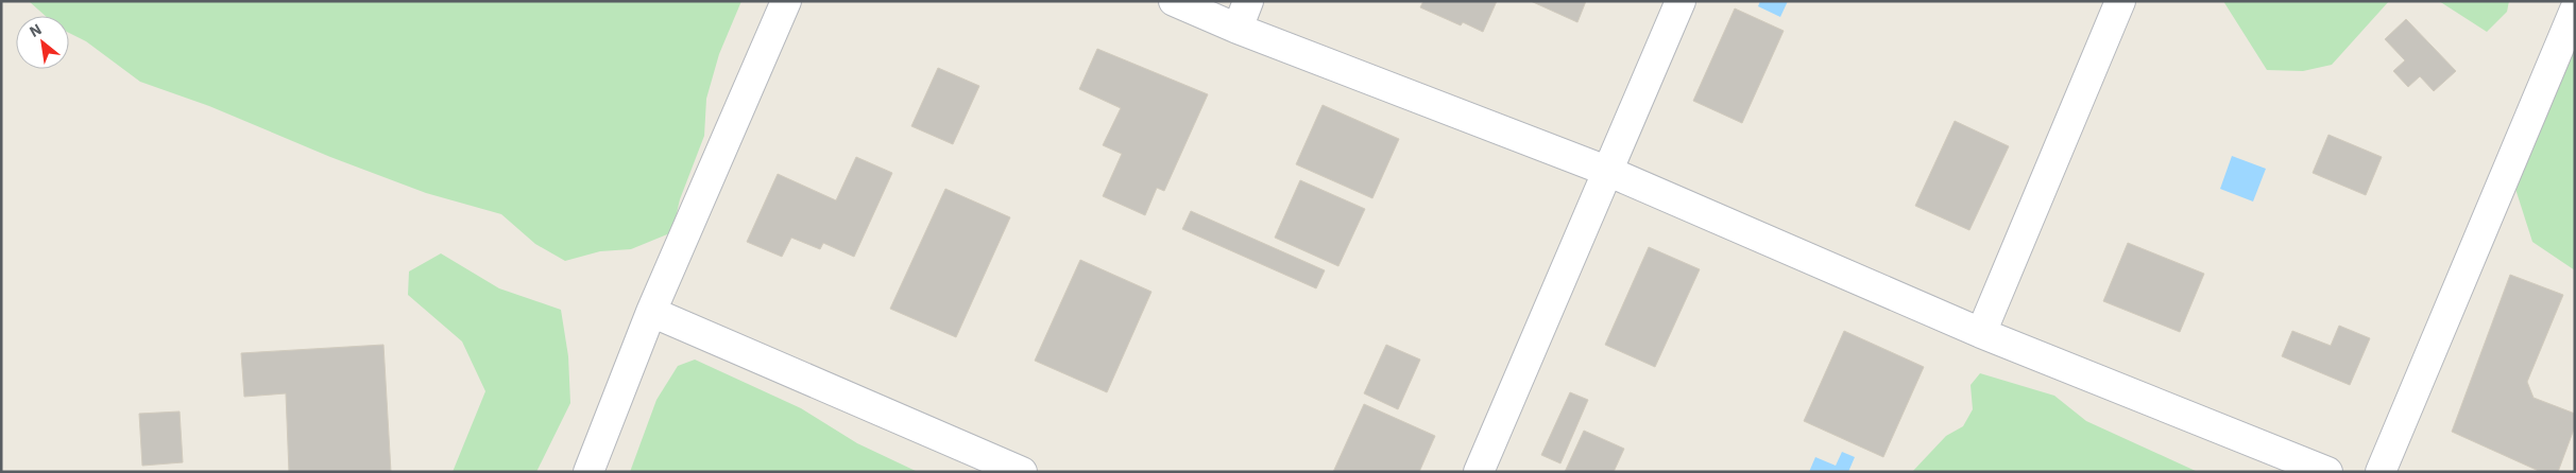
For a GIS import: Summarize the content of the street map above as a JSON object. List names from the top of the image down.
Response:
{
  "north": "top left"
}
